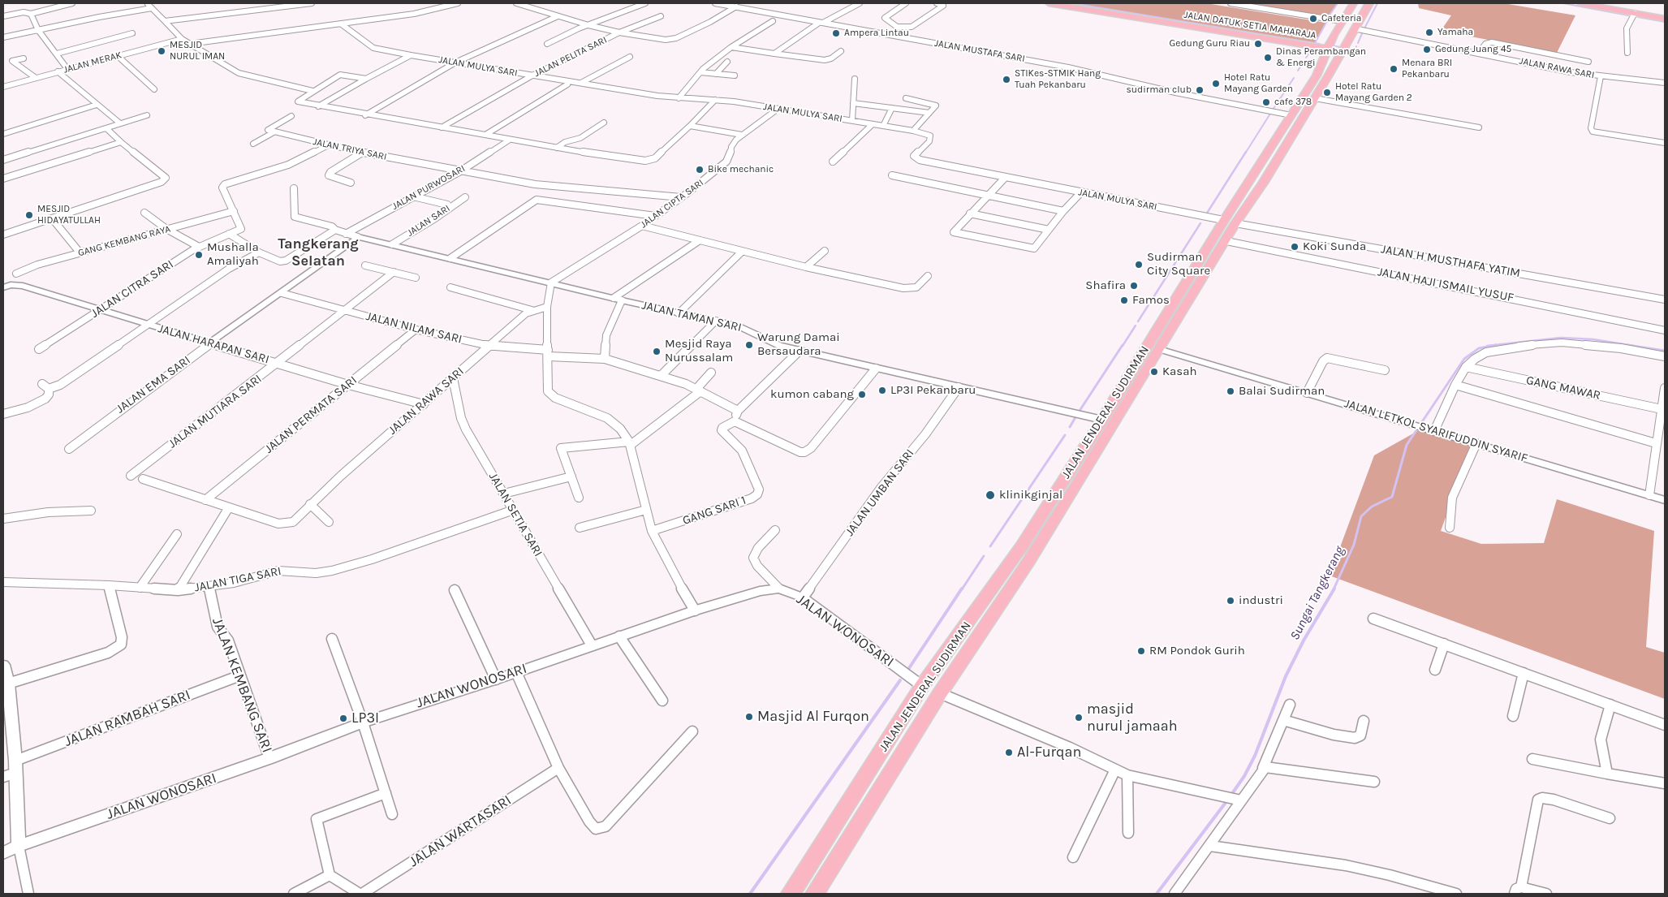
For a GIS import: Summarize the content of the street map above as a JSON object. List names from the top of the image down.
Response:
{
  "streets": {
    "main road": ["JALAN DATUK SETIA MAHARAJA", "JALAN JENDERAL SUDIRMAN"],
    "street": [
      "JALAN MUSTAFA SARI",
      "JALAN PELITA SARI",
      "JALAN MERAK",
      "JALAN MULYA SARI",
      "JALAN RAWA SARI",
      "JALAN TRIYA SARI",
      "JALAN PURWOSARI",
      "JALAN CIPTA SARI",
      "JALAN SARI",
      "GANG KEMBANG RAYA",
      "JALAN H MUSTHAFA YATIM",
      "JALAN HAJI ISMAIL YUSUF",
      "JALAN CITRA SARI",
      "JALAN TAMAN SARI",
      "JALAN NILAM SARI",
      "JALAN HARAPAN SARI",
      "JALAN EMA SARI",
      "GANG MAWAR",
      "JALAN MUTIARA SARI",
      "JALAN PERMATA SARI",
      "JALAN LETKOL SYARIFUDDIN SYARIF",
      "JALAN UMBAN SARI",
      "GANG SARI 1",
      "JALAN SETIA SARI",
      "JALAN TIGA SARI",
      "JALAN WONOSARI",
      "JALAN KEMBANG SARI",
      "JALAN RAMBAH SARI",
      "JALAN WARTASARI"
    ]
  },
  "crossings": [
    ["JALAN DATUK SETIA MAHARAJA", "JALAN JENDERAL SUDIRMAN"],
    ["JALAN MUSTAFA SARI", "JALAN JENDERAL SUDIRMAN"],
    ["JALAN PELITA SARI", "JALAN MULYA SARI"],
    ["JALAN MULYA SARI", "JALAN CIPTA SARI"],
    ["JALAN MULYA SARI", "JALAN H MUSTHAFA YATIM"],
    ["JALAN MULYA SARI", "JALAN JENDERAL SUDIRMAN"],
    ["JALAN RAWA SARI", "JALAN NILAM SARI"],
    ["JALAN RAWA SARI", "JALAN HARAPAN SARI"],
    ["JALAN RAWA SARI", "JALAN JENDERAL SUDIRMAN"],
    ["JALAN RAWA SARI", "JALAN SETIA SARI"],
    ["JALAN TRIYA SARI", "JALAN PURWOSARI"],
    ["JALAN TRIYA SARI", "JALAN CIPTA SARI"],
    ["JALAN PURWOSARI", "JALAN SARI"],
    ["JALAN PURWOSARI", "JALAN TAMAN SARI"],
    ["JALAN CIPTA SARI", "JALAN TAMAN SARI"],
    ["JALAN SARI", "JALAN TAMAN SARI"],
    ["GANG KEMBANG RAYA", "JALAN CITRA SARI"],
    ["JALAN H MUSTHAFA YATIM", "JALAN JENDERAL SUDIRMAN"],
    ["JALAN HAJI ISMAIL YUSUF", "JALAN JENDERAL SUDIRMAN"],
    ["JALAN CITRA SARI", "JALAN HARAPAN SARI"],
    ["JALAN TAMAN SARI", "JALAN EMA SARI"],
    ["JALAN TAMAN SARI", "JALAN JENDERAL SUDIRMAN"],
    ["JALAN TAMAN SARI", "JALAN UMBAN SARI"],
    ["JALAN NILAM SARI", "JALAN EMA SARI"],
    ["JALAN NILAM SARI", "JALAN MUTIARA SARI"],
    ["JALAN NILAM SARI", "JALAN PERMATA SARI"],
    ["JALAN HARAPAN SARI", "JALAN EMA SARI"],
    ["JALAN HARAPAN SARI", "JALAN MUTIARA SARI"],
    ["JALAN HARAPAN SARI", "JALAN PERMATA SARI"],
    ["JALAN JENDERAL SUDIRMAN", "JALAN LETKOL SYARIFUDDIN SYARIF"],
    ["JALAN JENDERAL SUDIRMAN", "JALAN WONOSARI"],
    ["JALAN UMBAN SARI", "JALAN WONOSARI"],
    ["JALAN SETIA SARI", "JALAN TIGA SARI"],
    ["JALAN SETIA SARI", "JALAN WONOSARI"],
    ["JALAN TIGA SARI", "JALAN KEMBANG SARI"],
    ["JALAN WONOSARI", "JALAN KEMBANG SARI"],
    ["JALAN KEMBANG SARI", "JALAN RAMBAH SARI"]
  ],
  "districts": ["Tangkerang Selatan"],
  "water": ["Sungai Tangkerang"],
  "places": [
    "Cafeteria",
    "Yamaha",
    "Ampera Lintau",
    "Gedung Guru Riau",
    "Gedung Juang 45",
    "MESJID NURUL IMAN",
    "Dinas Perambangan & Energi",
    "Menara BRI Pekanbaru",
    "STIKes-STMIK Hang Tuah Pekanbaru",
    "Hotel Ratu Mayang Garden",
    "sudirman club",
    "Hotel Ratu Mayang Garden 2",
    "cafe 378",
    "Bike mechanic",
    "MESJID HIDAYATULLAH",
    "Koki Sunda",
    "Mushalla Amaliyah",
    "Sudirman City Square",
    "Shafira",
    "Famos",
    "Warung Damai Bersaudara",
    "Mesjid Raya Nurussalam",
    "Kasah",
    "LP3I Pekanbaru",
    "Balai Sudirman",
    "kumon cabang",
    "klinikginjal",
    "industri",
    "RM Pondok Gurih",
    "Masjid Al Furqon",
    "masjid nurul jamaah",
    "LP3I",
    "Al-Furqan"
  ]
}
